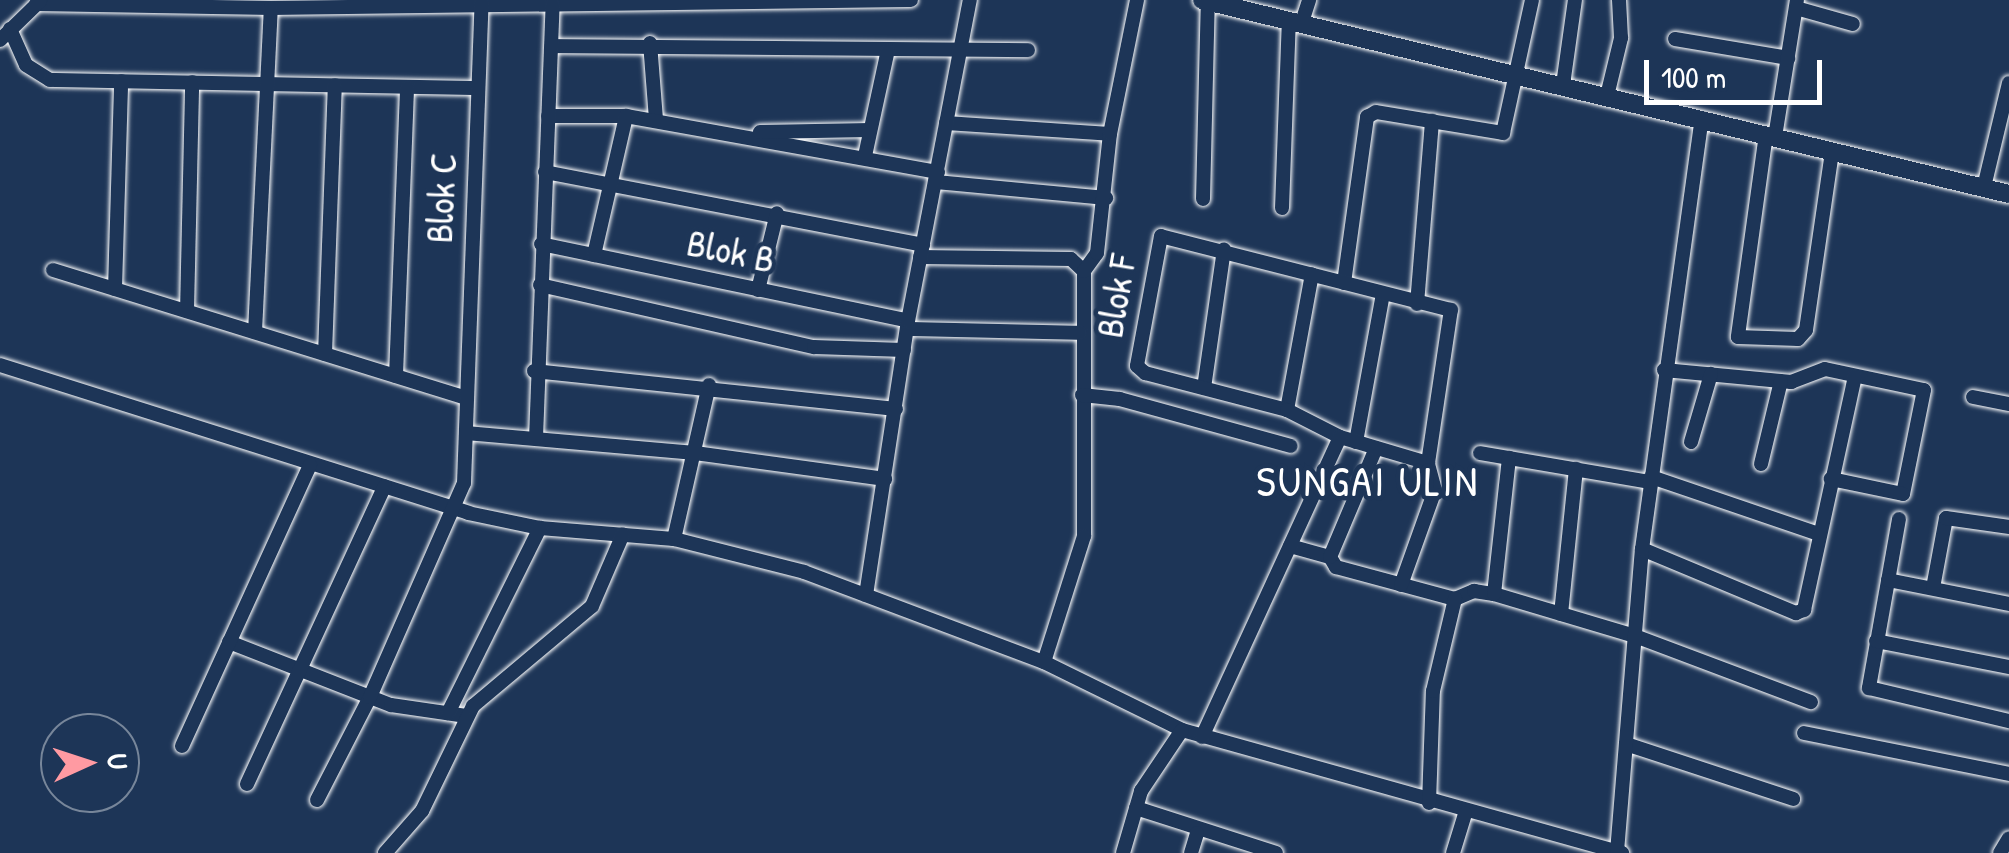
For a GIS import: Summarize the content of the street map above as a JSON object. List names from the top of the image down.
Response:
{
  "streets": {
    "street": ["Blok C", "Blok B", "Blok F"]
  },
  "districts": ["SUNGAI ULIN"],
  "scale_bar": "100 m",
  "north": "right"
}
